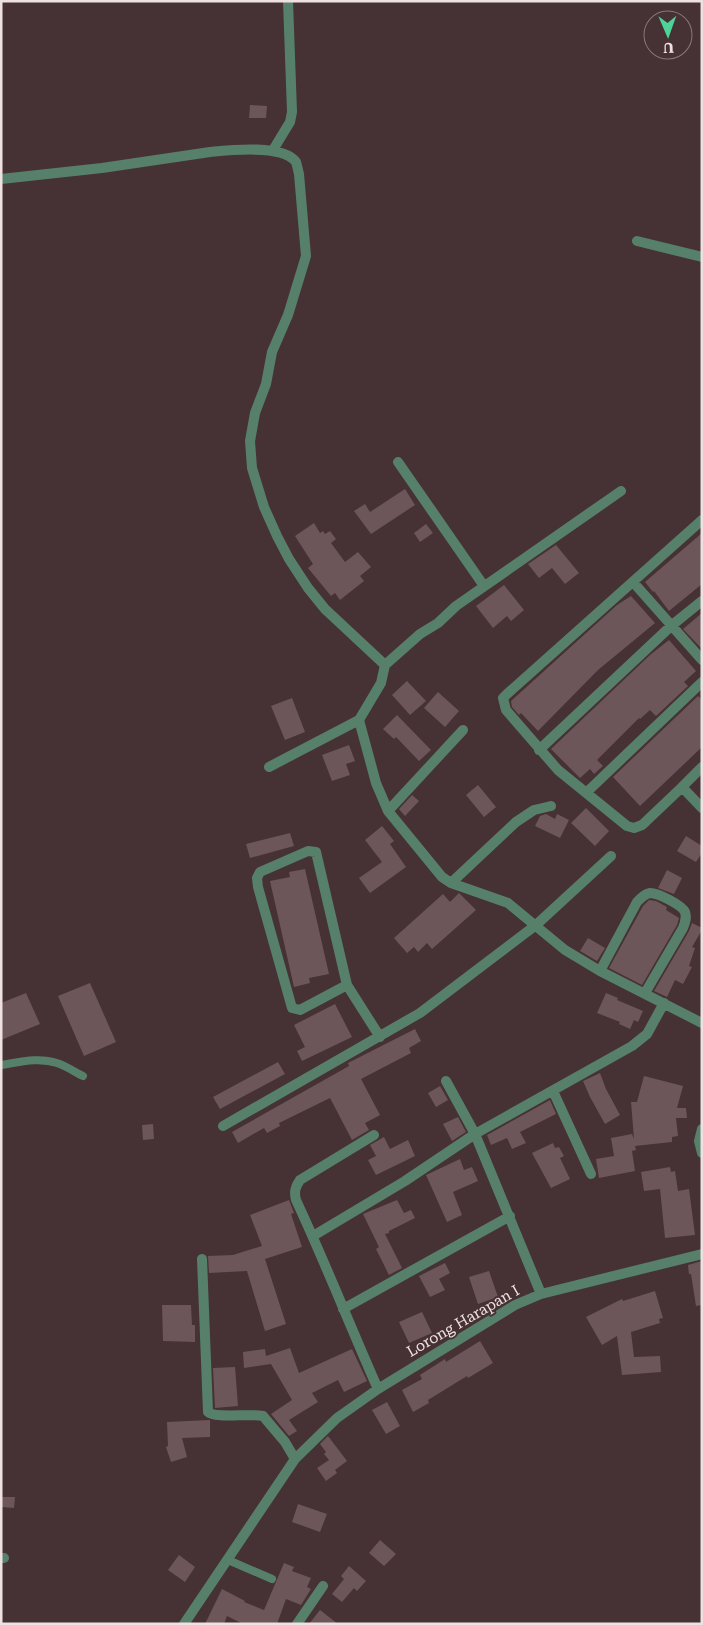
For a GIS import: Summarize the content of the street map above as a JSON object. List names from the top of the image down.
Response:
{
  "streets": {
    "street": ["Lorong Harapan I"]
  },
  "north": "bottom"
}
